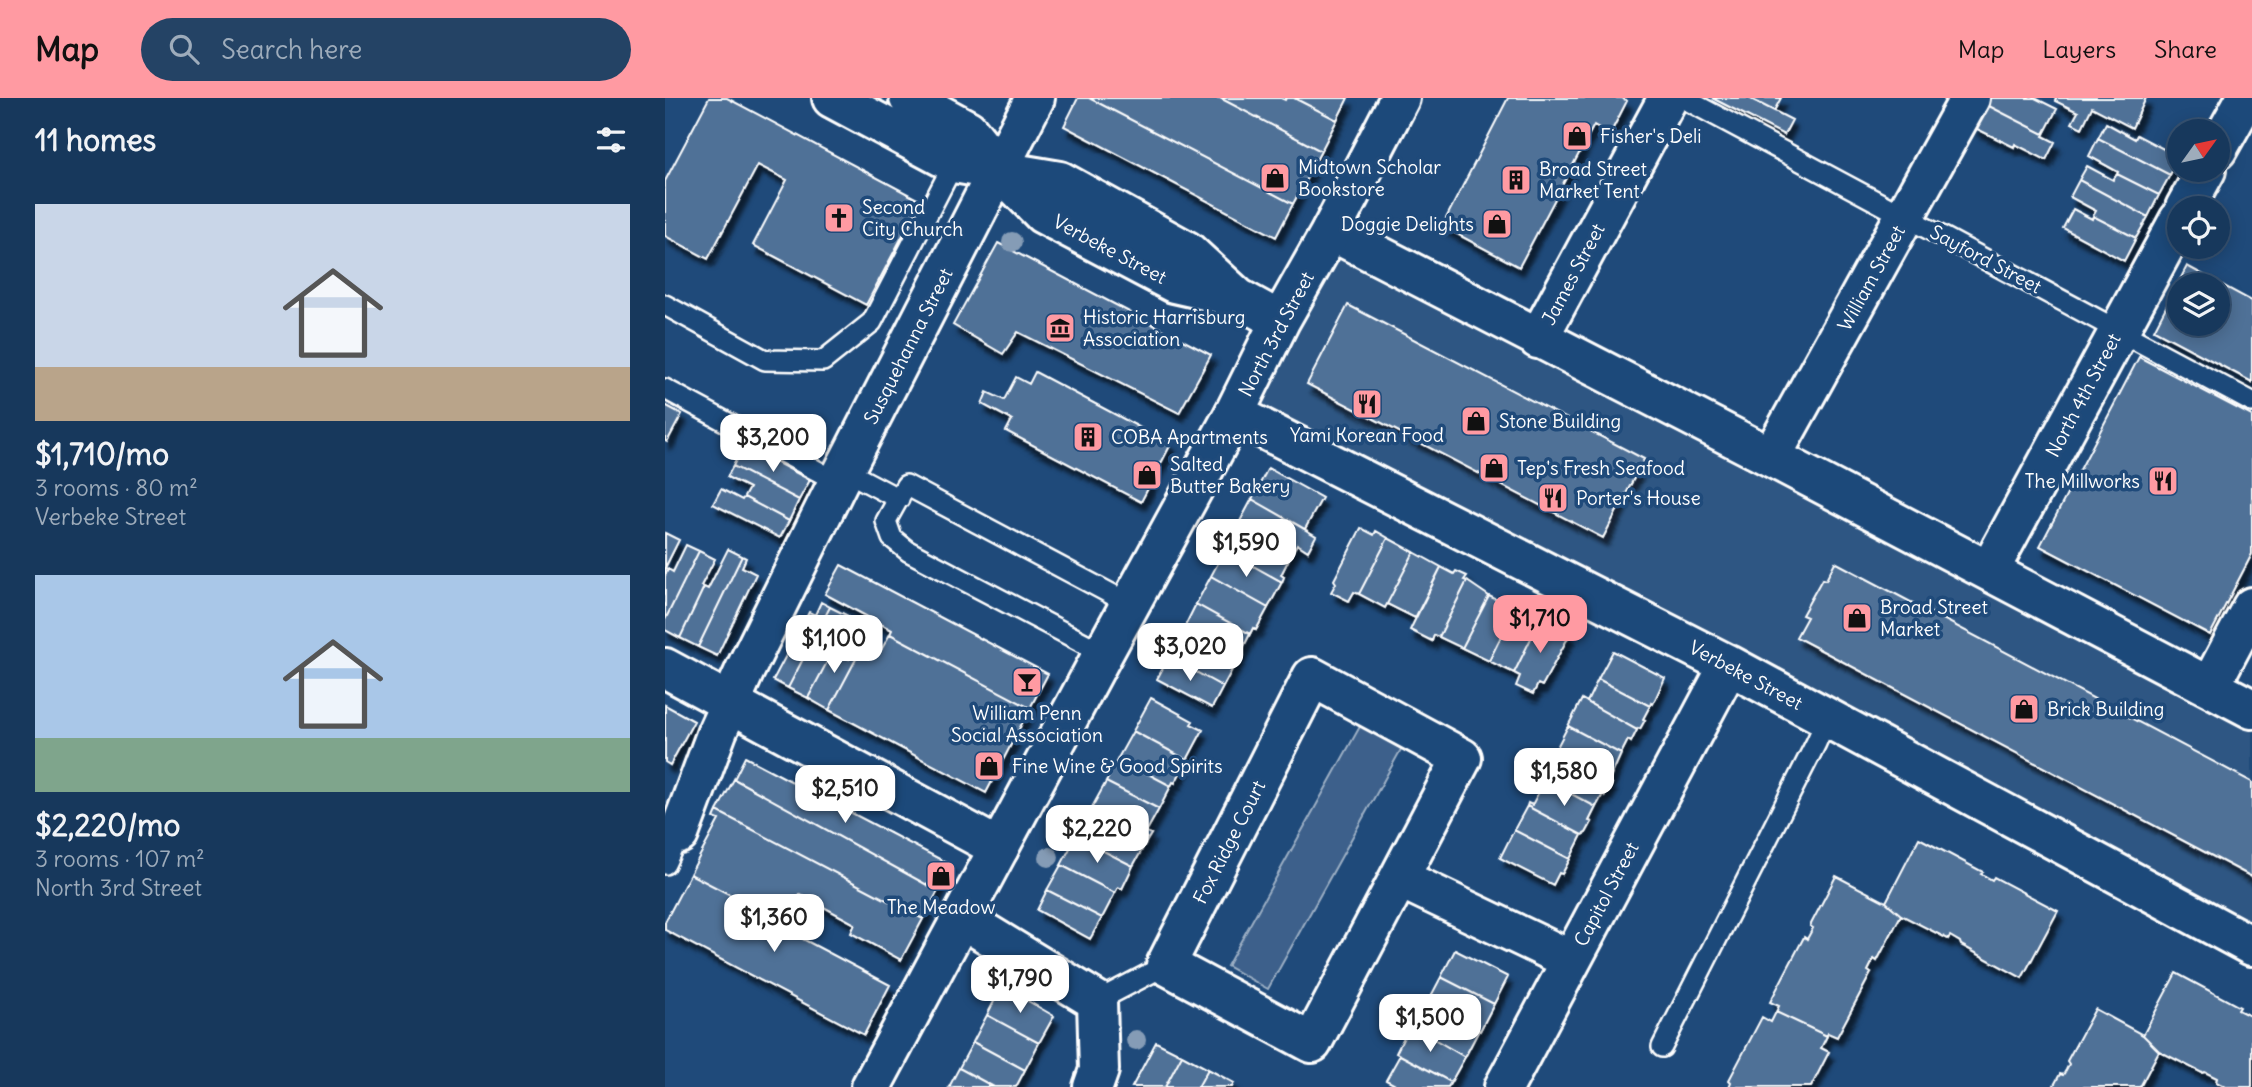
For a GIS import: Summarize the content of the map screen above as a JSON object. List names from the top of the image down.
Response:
{
  "streets": {
    "street": [
      "Verbeke Street",
      "James Street",
      "William Street",
      "North 3rd Street",
      "Susquehanna Street",
      "North 4th Street",
      "Fox Ridge Court",
      "Capitol Street"
    ],
    "lane": ["Sayford Street"]
  },
  "crossings": [
    ["Verbeke Street", "North 3rd Street"],
    ["Verbeke Street", "Susquehanna Street"],
    ["Verbeke Street", "Capitol Street"],
    ["Sayford Street", "William Street"],
    ["Sayford Street", "North 4th Street"]
  ],
  "places": {
    "shop": [
      "Fisher's Deli",
      "Midtown Scholar Bookstore",
      "Doggie Delights",
      "Stone Building",
      "Tep's Fresh Seafood",
      "Salted Butter Bakery",
      "Broad Street Market",
      "Brick Building",
      "Fine Wine & Good Spirits",
      "The Meadow"
    ],
    "building": ["Broad Street Market Tent", "COBA Apartments"],
    "church": ["Second City Church"],
    "museum": ["Historic Harrisburg Association"],
    "restaurant": ["Yami Korean Food", "The Millworks", "Porter's House"],
    "bar": ["William Penn Social Association"]
  },
  "north": "top right",
  "page": {
    "header": "Map",
    "search": "Search here",
    "nav": ["Map", "Layers", "Share"],
    "heading": "11 homes",
    "list": [
      {
        "name": "$1,710/mo",
        "note": "3 rooms · 80 m² · Verbeke Street"
      },
      {
        "name": "$2,220/mo",
        "note": "3 rooms · 107 m² · North 3rd Street"
      }
    ],
    "price": [
      "$3,200",
      "$1,590",
      "$1,710",
      "$1,100",
      "$3,020",
      "$1,580",
      "$2,510",
      "$2,220",
      "$1,360",
      "$1,790",
      "$1,500"
    ]
  }
}
